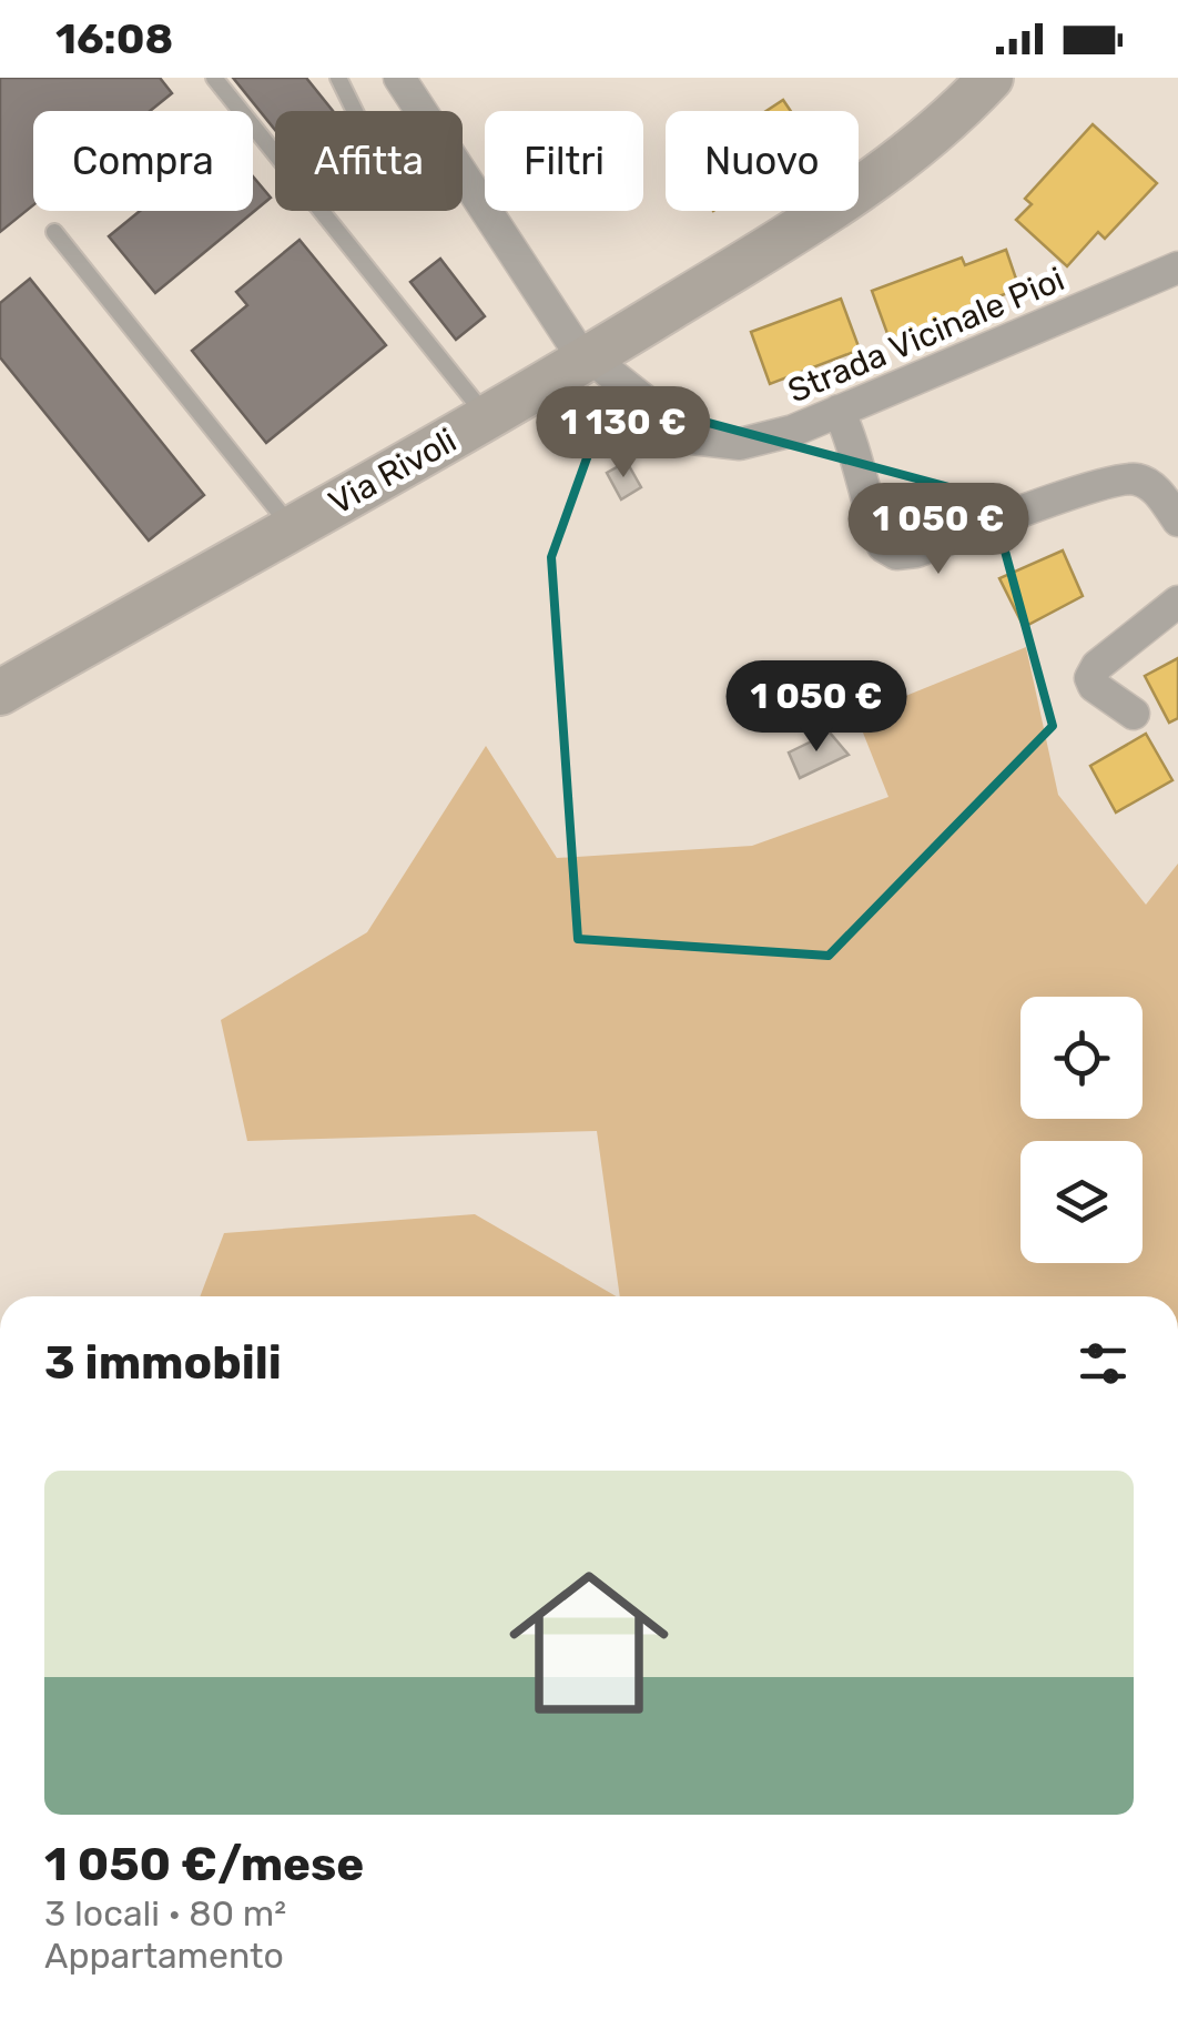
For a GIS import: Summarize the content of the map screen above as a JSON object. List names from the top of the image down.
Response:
{
  "streets": {
    "street": ["Strada Vicinale Pioi", "Via Rivoli"]
  },
  "crossings": [
    ["Strada Vicinale Pioi", "Via Rivoli"]
  ],
  "page": {
    "status": "16:08",
    "chip": [
      "Compra",
      "Affitta",
      "Filtri",
      "Nuovo"
    ],
    "price": ["1 130 €", "1 050 €", "1 050 €"],
    "heading": "3 immobili",
    "list": [
      {
        "name": "1 050 €/mese",
        "note": "3 locali · 80 m² · Appartamento"
      }
    ]
  }
}
